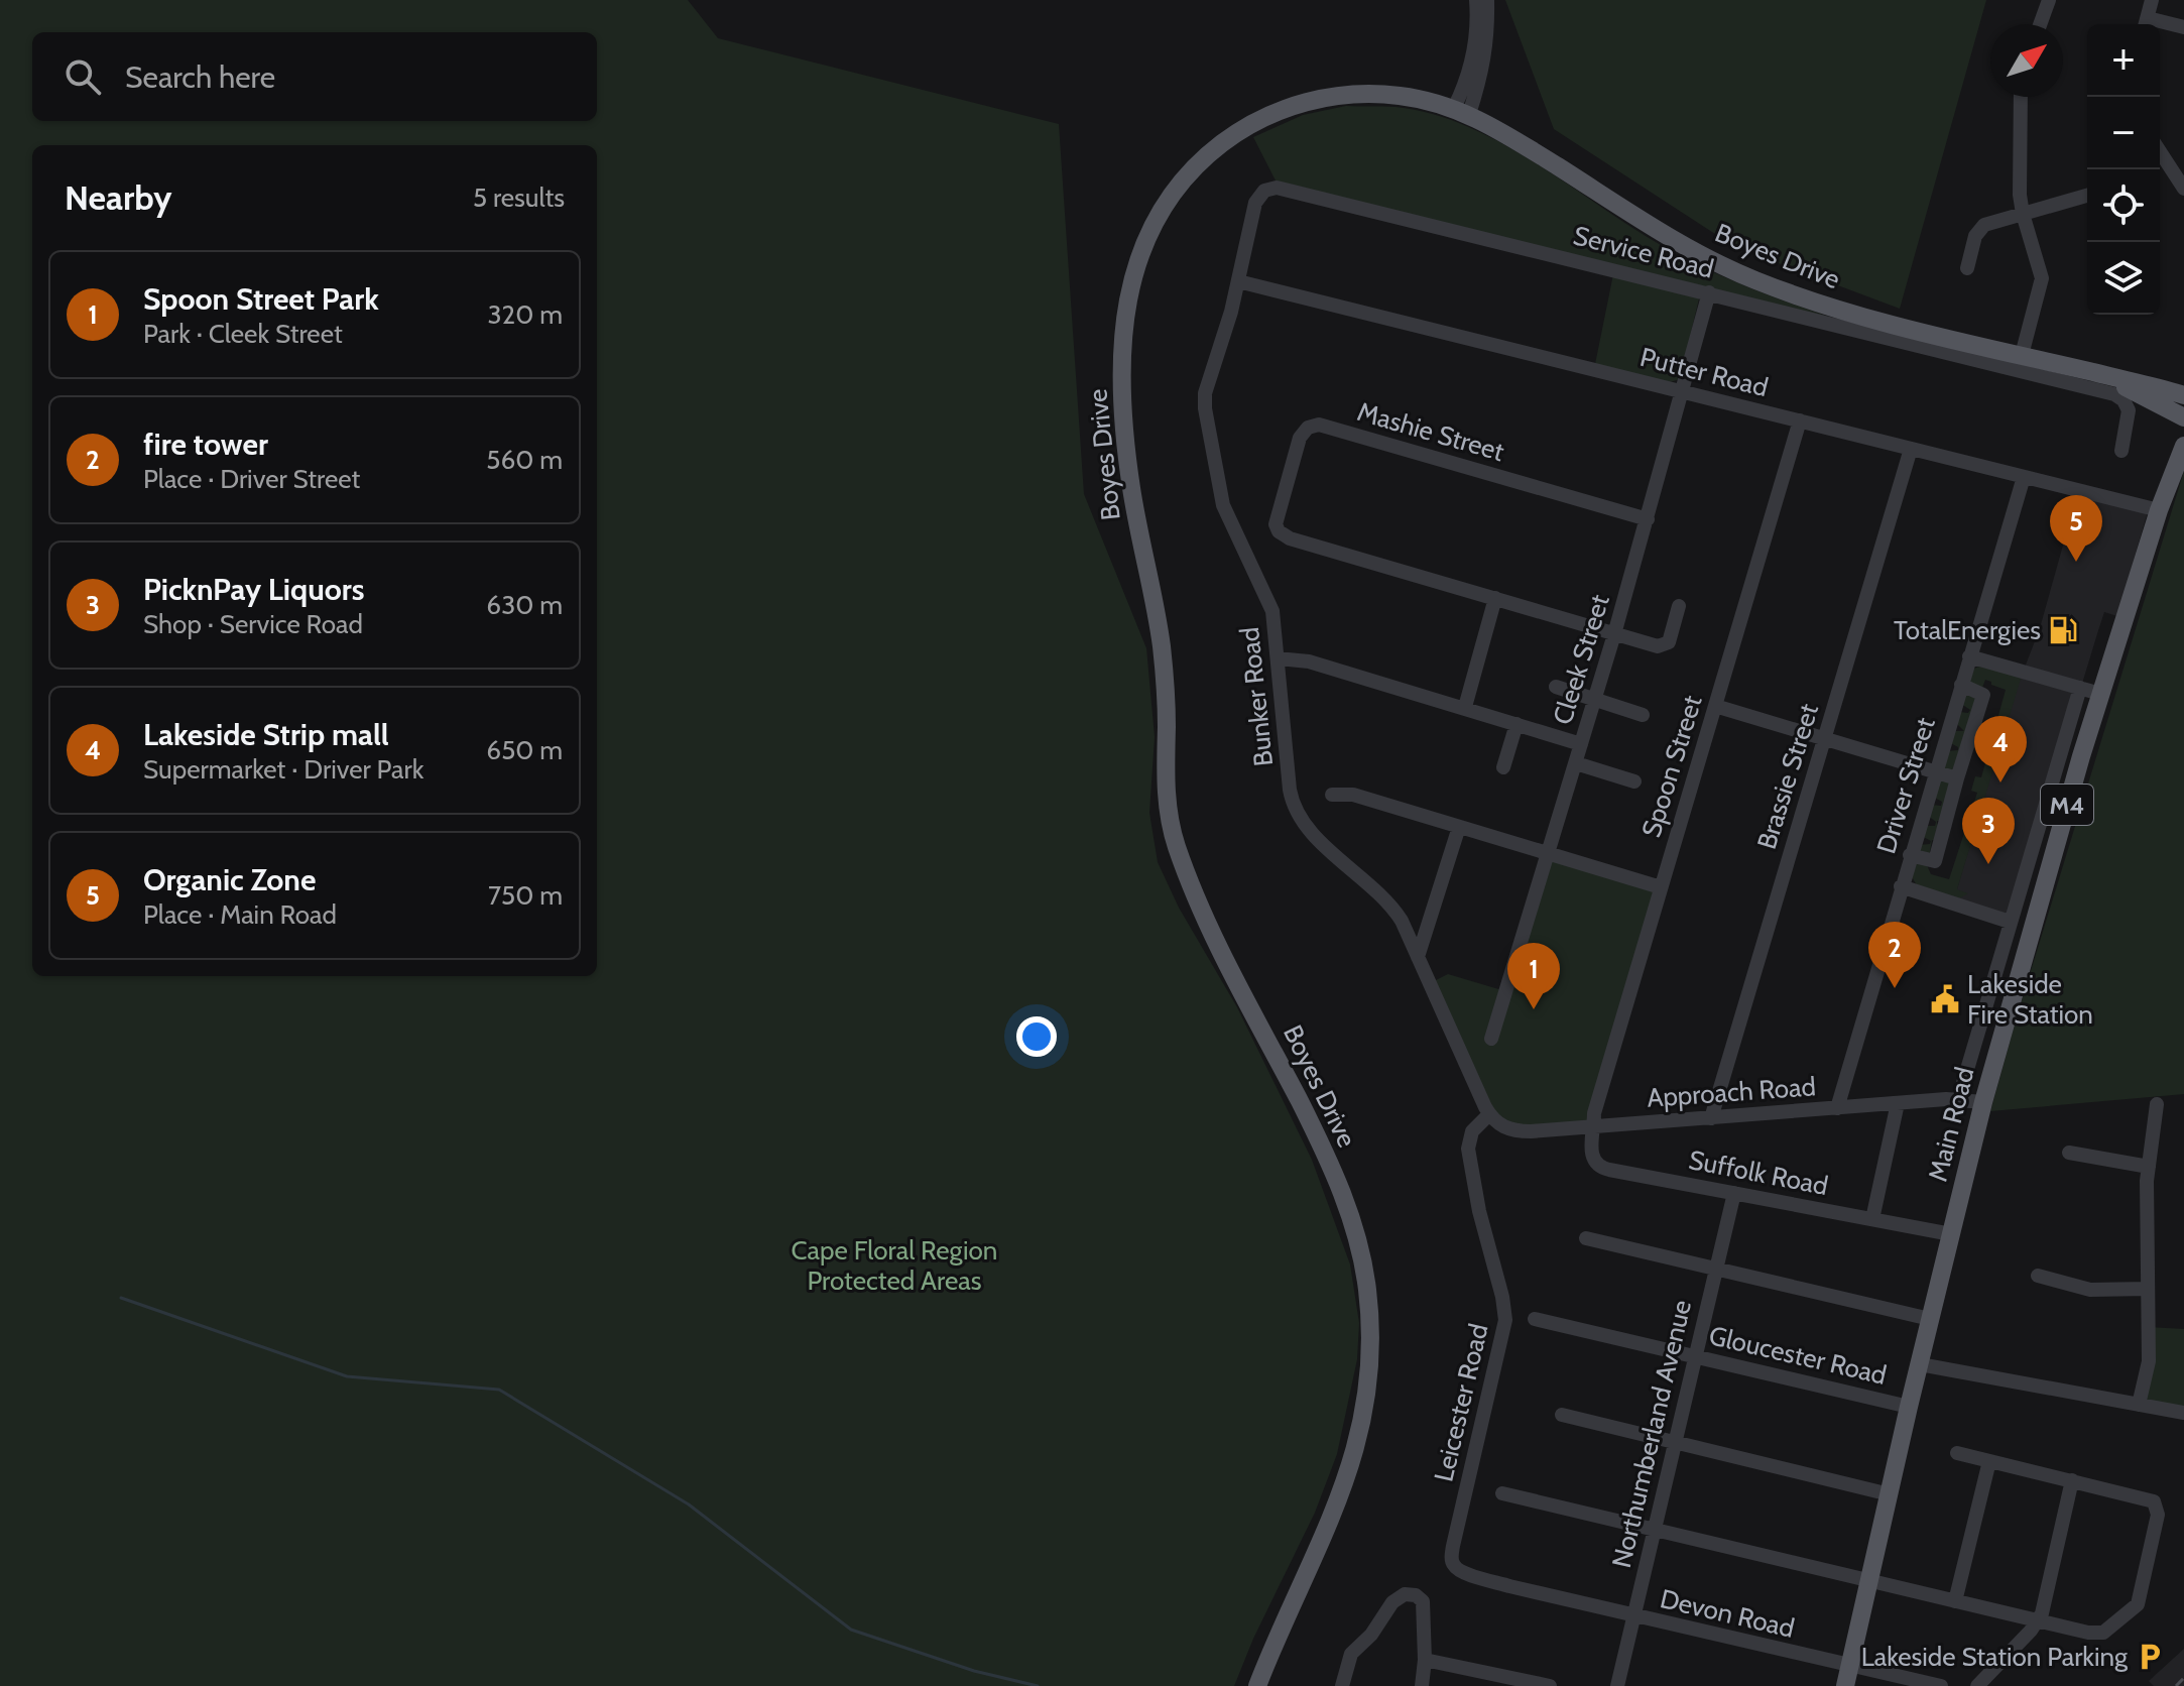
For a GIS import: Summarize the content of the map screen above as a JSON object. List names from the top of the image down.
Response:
{
  "streets": {
    "main road": ["Boyes Drive", "M4", "Main Road"],
    "street": [
      "Service Road",
      "Putter Road",
      "Mashie Street",
      "Cleek Street",
      "Bunker Road",
      "Spoon Street",
      "Brassie Street",
      "Driver Street",
      "Approach Road",
      "Suffolk Road",
      "Gloucester Road",
      "Leicester Road",
      "Northumberland Avenue",
      "Devon Road"
    ]
  },
  "crossings": [
    ["Service Road", "Boyes Drive"],
    ["Service Road", "Cleek Street"],
    ["Service Road", "Bunker Road"],
    ["Putter Road", "Cleek Street"],
    ["Putter Road", "Bunker Road"],
    ["Putter Road", "Spoon Street"],
    ["Putter Road", "Brassie Street"],
    ["Putter Road", "Driver Street"],
    ["Putter Road", "Main Road"],
    ["Mashie Street", "Cleek Street"],
    ["Bunker Road", "Approach Road"],
    ["Bunker Road", "Leicester Road"],
    ["Spoon Street", "Approach Road"],
    ["Spoon Street", "Suffolk Road"],
    ["Brassie Street", "Approach Road"],
    ["Driver Street", "Approach Road"],
    ["Approach Road", "Main Road"],
    ["Approach Road", "Suffolk Road"],
    ["Approach Road", "Leicester Road"],
    ["Main Road", "Suffolk Road"],
    ["Main Road", "Gloucester Road"],
    ["Main Road", "Devon Road"],
    ["Suffolk Road", "Northumberland Avenue"],
    ["Gloucester Road", "Northumberland Avenue"],
    ["Leicester Road", "Devon Road"],
    ["Northumberland Avenue", "Devon Road"]
  ],
  "parks": ["Cape Floral Region Protected Areas"],
  "places": {
    "fuel station": ["TotalEnergies"],
    "public building": ["Lakeside Fire Station"],
    "parking": ["Lakeside Station Parking"]
  },
  "north": "top right",
  "page": {
    "map_buttons": ["+", "−"],
    "search": "Search here",
    "heading": ["Nearby", "5 results"],
    "list": [
      {
        "mark": "1",
        "name": "Spoon Street Park",
        "note": "Park · Cleek Street",
        "value": "320 m"
      },
      {
        "mark": "2",
        "name": "fire tower",
        "note": "Place · Driver Street",
        "value": "560 m"
      },
      {
        "mark": "3",
        "name": "PicknPay Liquors",
        "note": "Shop · Service Road",
        "value": "630 m"
      },
      {
        "mark": "4",
        "name": "Lakeside Strip mall",
        "note": "Supermarket · Driver Park",
        "value": "650 m"
      },
      {
        "mark": "5",
        "name": "Organic Zone",
        "note": "Place · Main Road",
        "value": "750 m"
      }
    ],
    "pins": [
      "5",
      "4",
      "3",
      "2",
      "1"
    ]
  }
}
